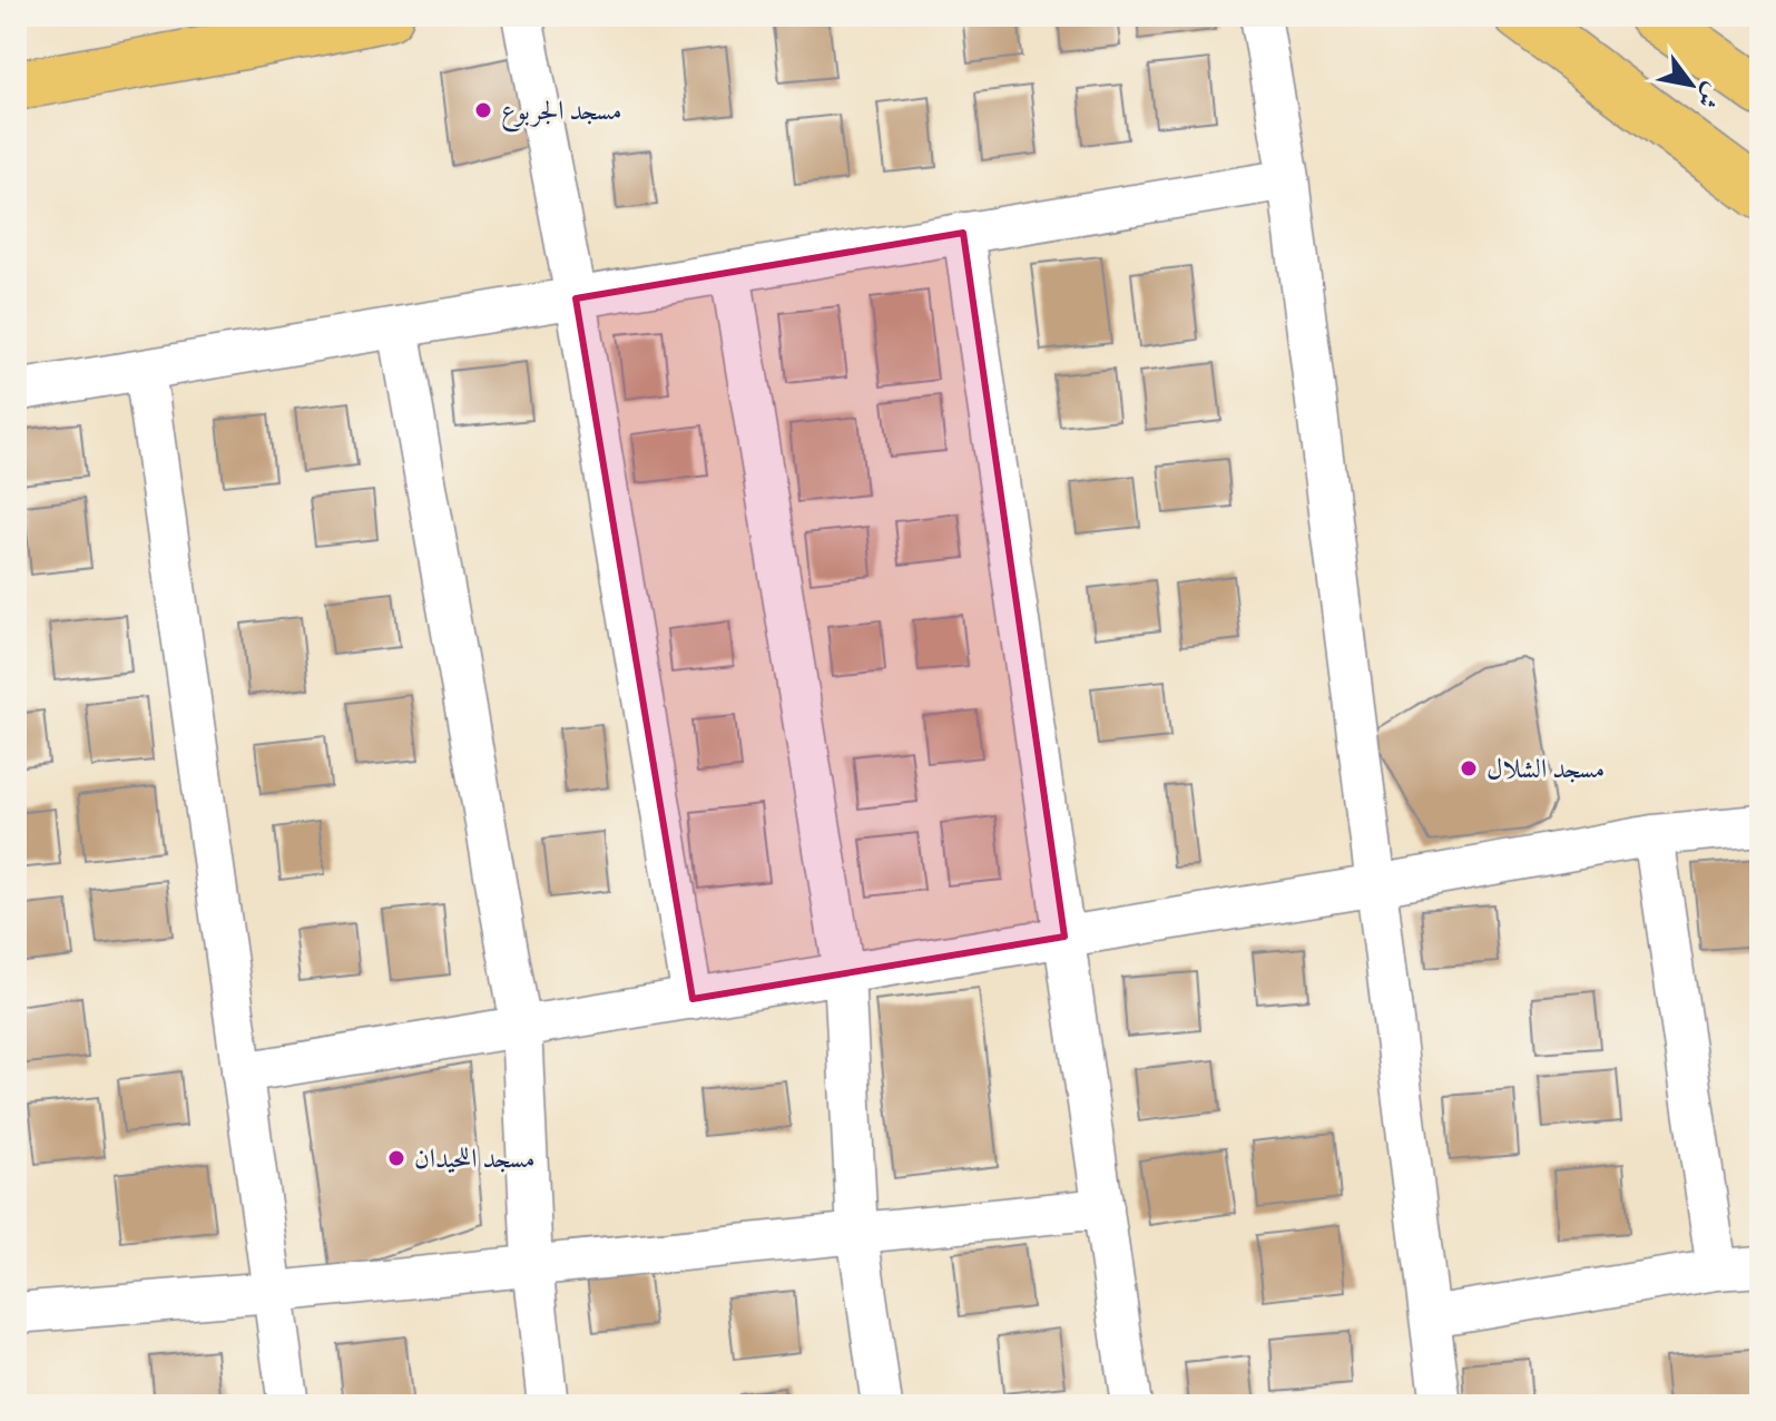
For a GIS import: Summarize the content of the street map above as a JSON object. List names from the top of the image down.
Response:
{
  "places": ["مسجد الجربوع", "مسجد الشلال", "مسجد اللحيدان"],
  "north": "bottom right"
}
